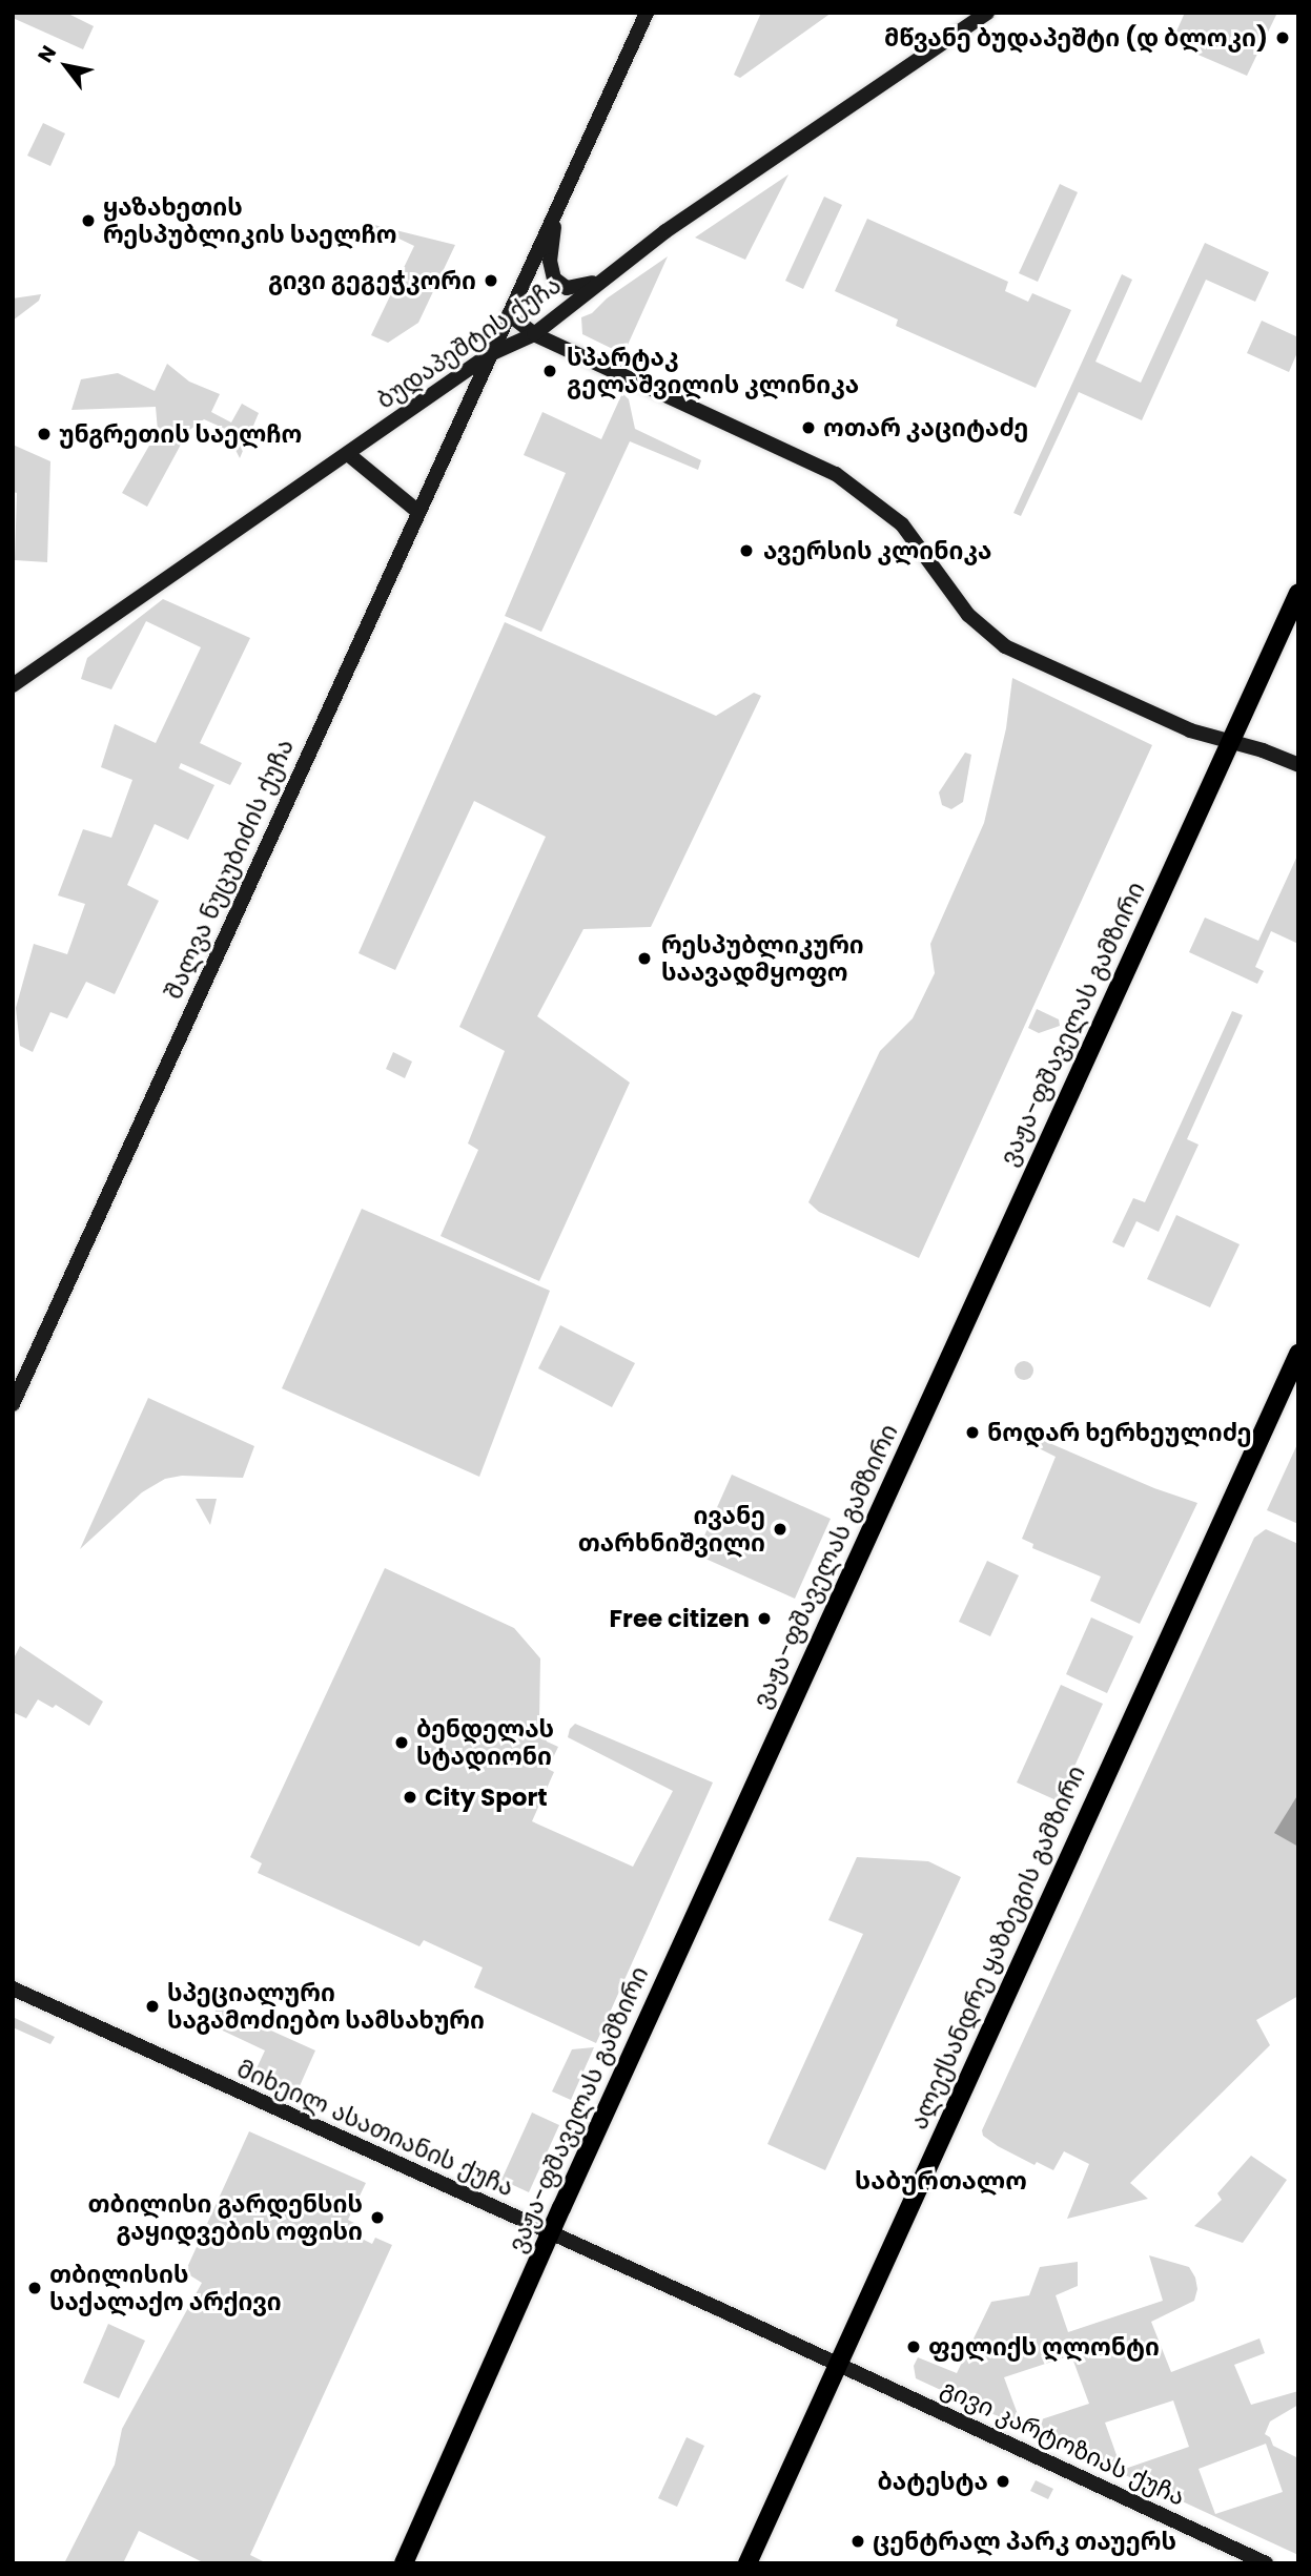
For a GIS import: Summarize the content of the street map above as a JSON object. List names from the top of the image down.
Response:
{
  "streets": {
    "main road": [
      "ბუდაპეშტის ქუჩა",
      "შალვა ნუცუბიძის ქუჩა",
      "ვაჟა-ფშაველას გამზირი",
      "ალექსანდრე ყაზბეგის გამზირი",
      "მიხეილ ასათიანის ქუჩა",
      "გივი კარტოზიას ქუჩა"
    ]
  },
  "crossings": [
    ["ბუდაპეშტის ქუჩა", "შალვა ნუცუბიძის ქუჩა"],
    ["ვაჟა-ფშაველას გამზირი", "მიხეილ ასათიანის ქუჩა"],
    ["ალექსანდრე ყაზბეგის გამზირი", "მიხეილ ასათიანის ქუჩა"],
    ["ალექსანდრე ყაზბეგის გამზირი", "გივი კარტოზიას ქუჩა"],
    ["მიხეილ ასათიანის ქუჩა", "გივი კარტოზიას ქუჩა"]
  ],
  "districts": ["საბურთალო"],
  "places": [
    "მწვანე ბუდაპეშტი (დ ბლოკი)",
    "ყაზახეთის რესპუბლიკის საელჩო",
    "გივი გეგეჭკორი",
    "სპარტაკ გელაშვილის კლინიკა",
    "ოთარ კაციტაძე",
    "უნგრეთის საელჩო",
    "ავერსის კლინიკა",
    "რესპუბლიკური საავადმყოფო",
    "ნოდარ ხერხეულიძე",
    "ივანე თარხნიშვილი",
    "Free citizen",
    "ბენდელას სტადიონი",
    "City Sport",
    "სპეციალური საგამოძიებო სამსახური",
    "თბილისი გარდენსის გაყიდვების ოფისი",
    "თბილისის საქალაქო არქივი",
    "ფელიქს ღლონტი",
    "ბატესტა",
    "ცენტრალ პარკ თაუერს"
  ],
  "north": "top left"
}
